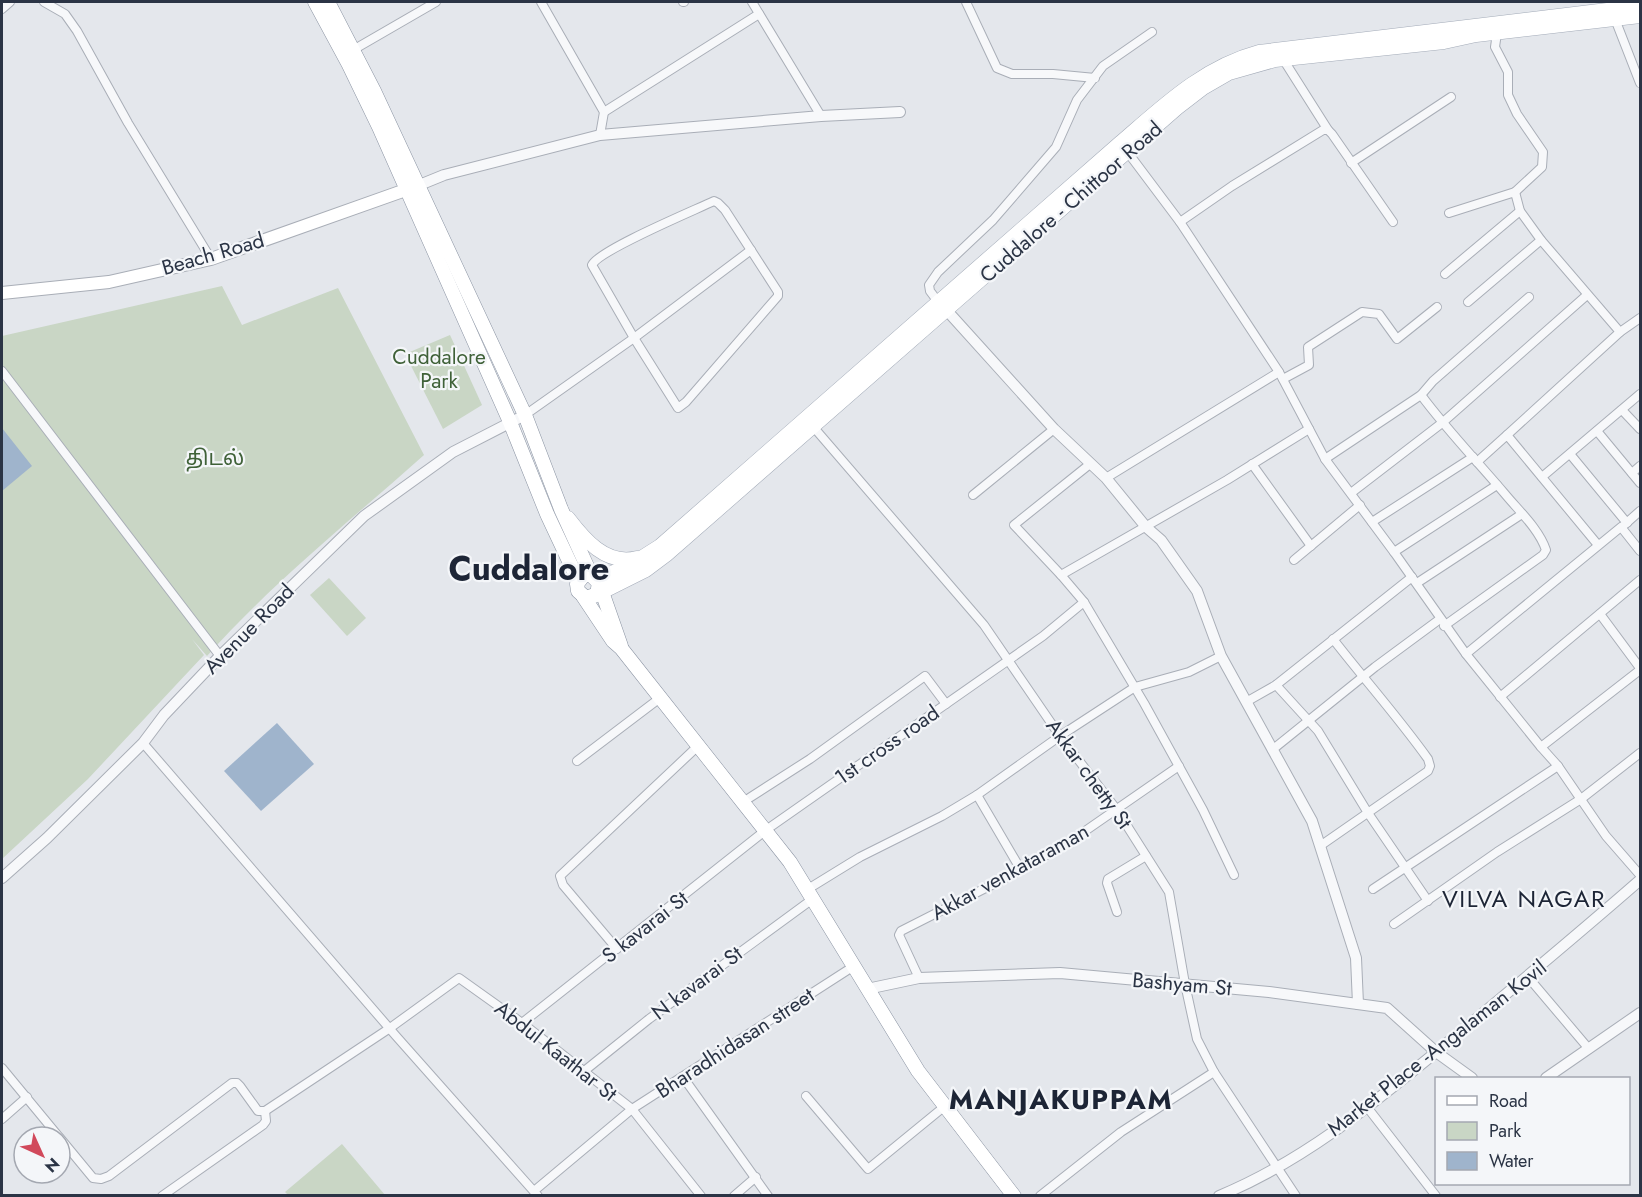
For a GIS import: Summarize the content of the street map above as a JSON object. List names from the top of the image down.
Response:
{
  "streets": {
    "main road": ["Cuddalore - Chittoor Road", "Beach Road"],
    "street": [
      "Avenue Road",
      "1st cross road",
      "Akkar chetty St",
      "Akkar venkataraman",
      "S kavarai St",
      "N kavarai St",
      "Bashyam St",
      "Bharadhidasan street",
      "Market Place -Angalaman Kovil",
      "Abdul Kaathar St"
    ]
  },
  "crossings": [
    ["Cuddalore - Chittoor Road", "Avenue Road"],
    ["Cuddalore - Chittoor Road", "Akkar chetty St"],
    ["1st cross road", "Akkar chetty St"],
    ["1st cross road", "S kavarai St"],
    ["Akkar chetty St", "Akkar venkataraman"],
    ["Akkar chetty St", "N kavarai St"],
    ["Akkar chetty St", "Bashyam St"],
    ["Akkar chetty St", "Market Place -Angalaman Kovil"],
    ["Akkar venkataraman", "Bashyam St"],
    ["S kavarai St", "Abdul Kaathar St"],
    ["N kavarai St", "Abdul Kaathar St"],
    ["Bashyam St", "Market Place -Angalaman Kovil"],
    ["Bharadhidasan street", "Abdul Kaathar St"]
  ],
  "districts": ["Cuddalore", "VILVA NAGAR", "MANJAKUPPAM"],
  "parks": ["Cuddalore Park", "திடல்"],
  "legend": ["Road", "Park", "Water"],
  "north": "bottom right"
}
